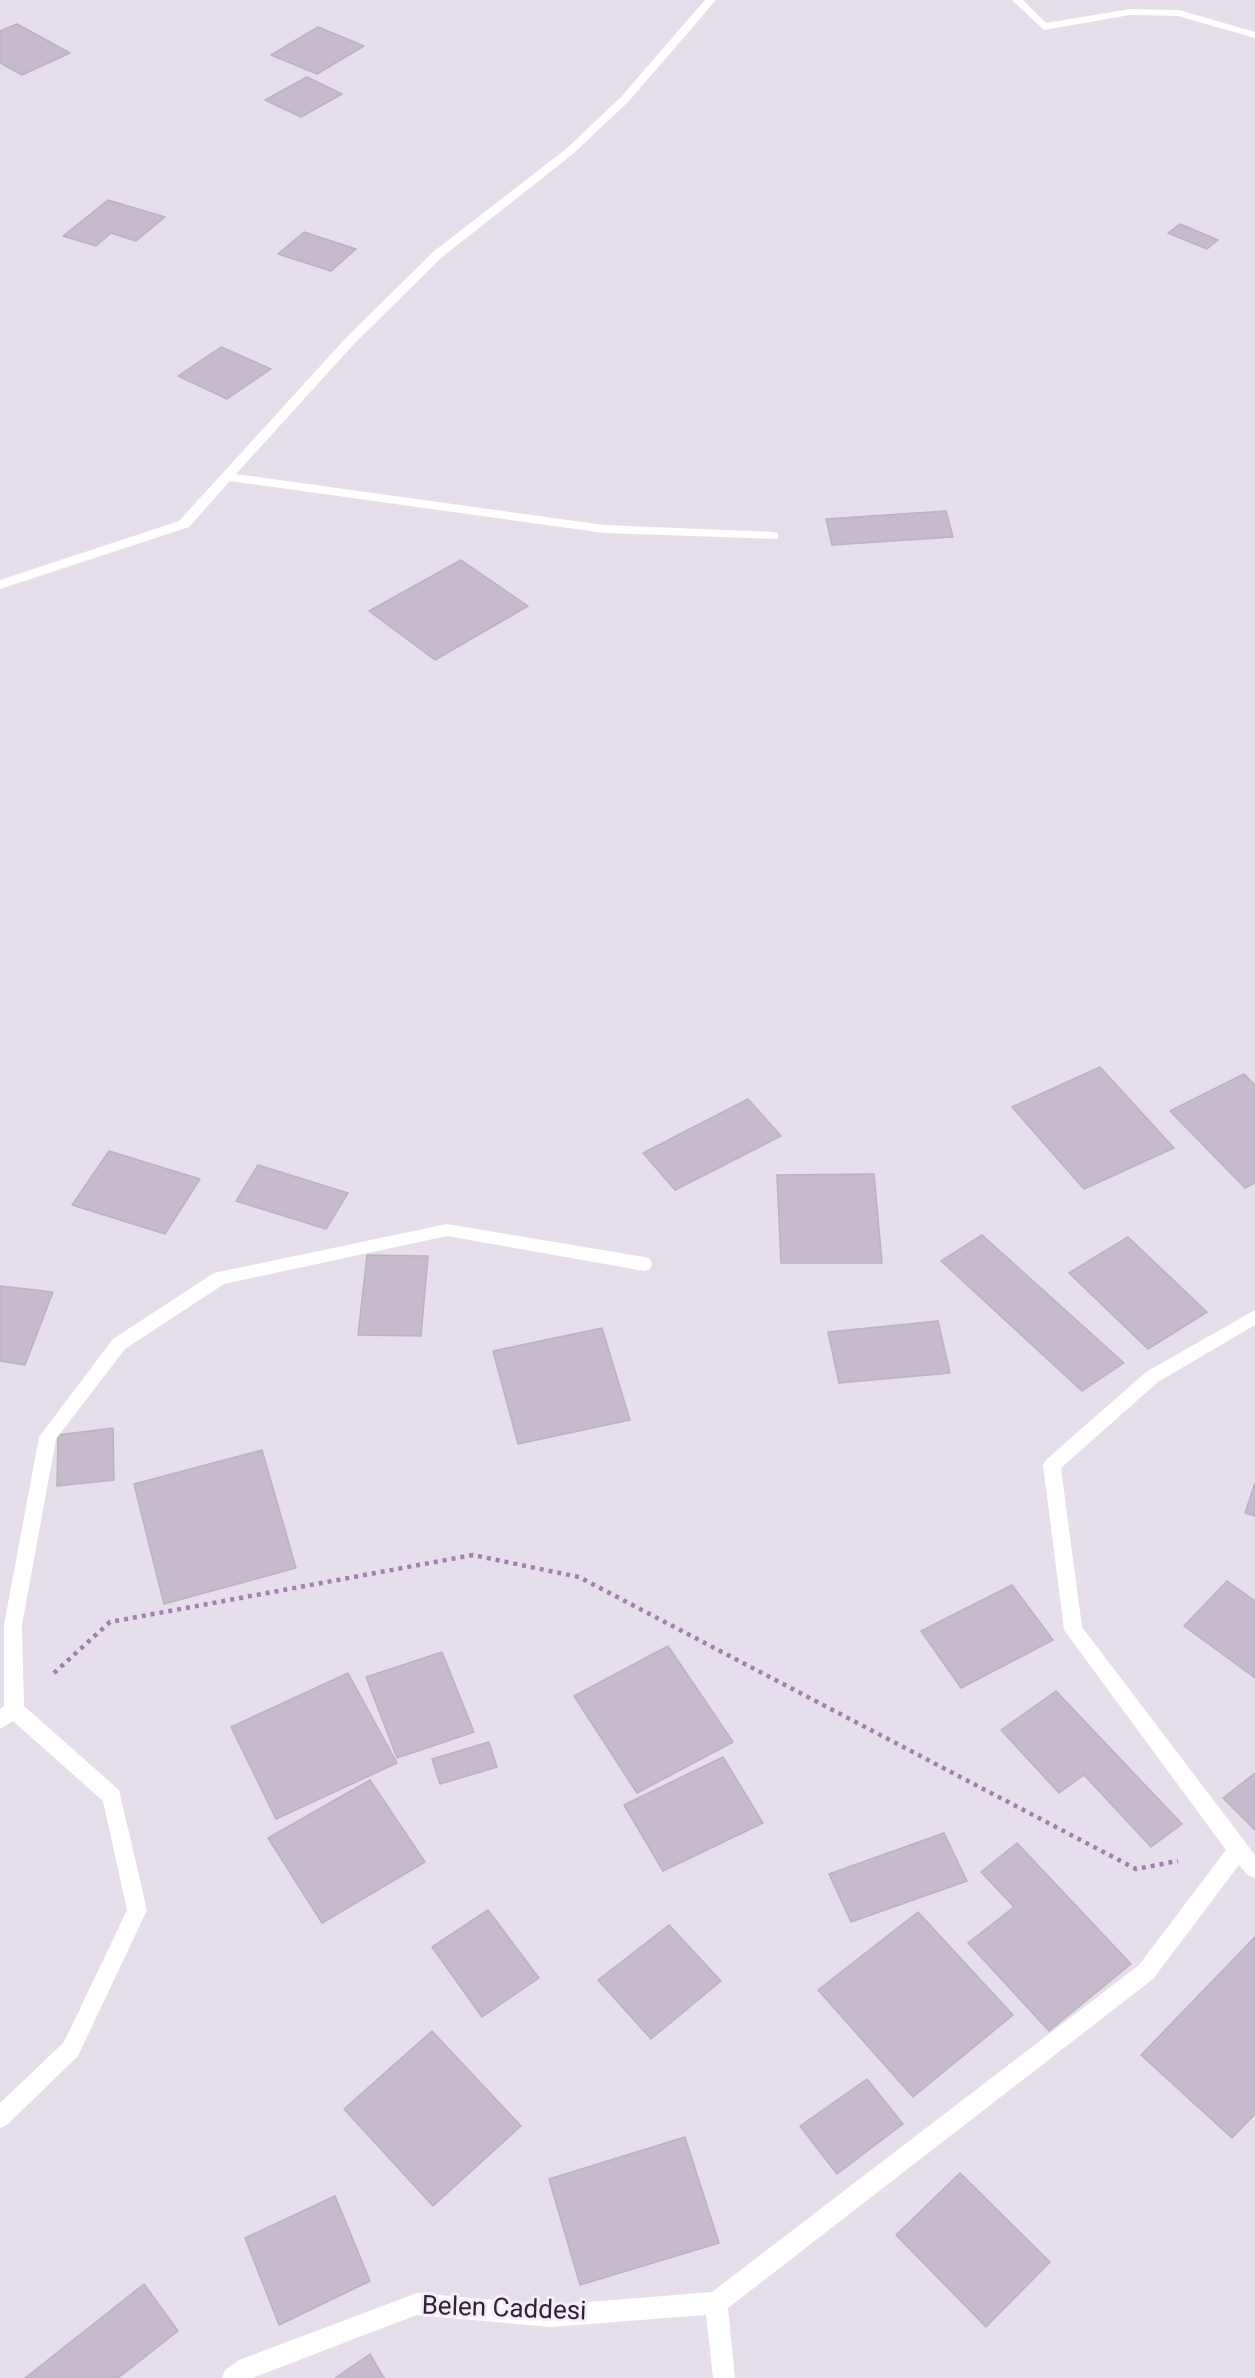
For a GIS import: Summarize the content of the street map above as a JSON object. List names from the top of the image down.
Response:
{
  "streets": {
    "street": ["Belen Caddesi"]
  }
}
